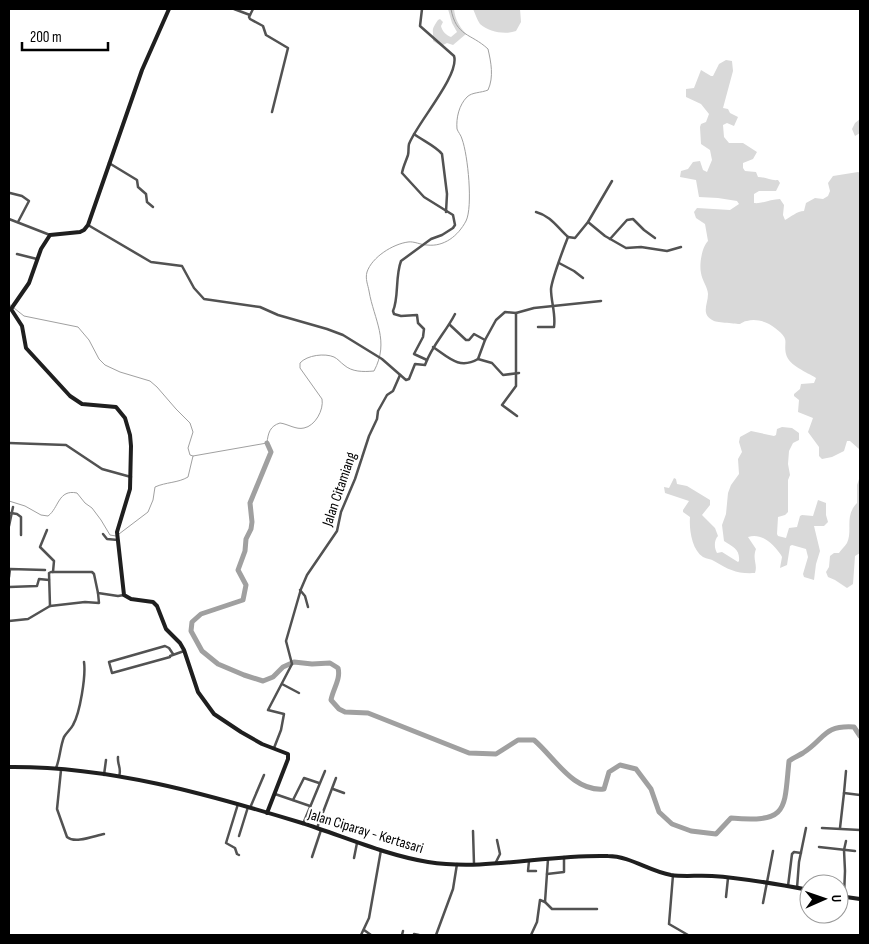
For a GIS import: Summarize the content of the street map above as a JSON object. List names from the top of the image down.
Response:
{
  "streets": {
    "street": ["Jalan Citamiang", "Jalan Ciparay - Kertasari"]
  },
  "scale_bar": "200 m",
  "north": "right"
}
